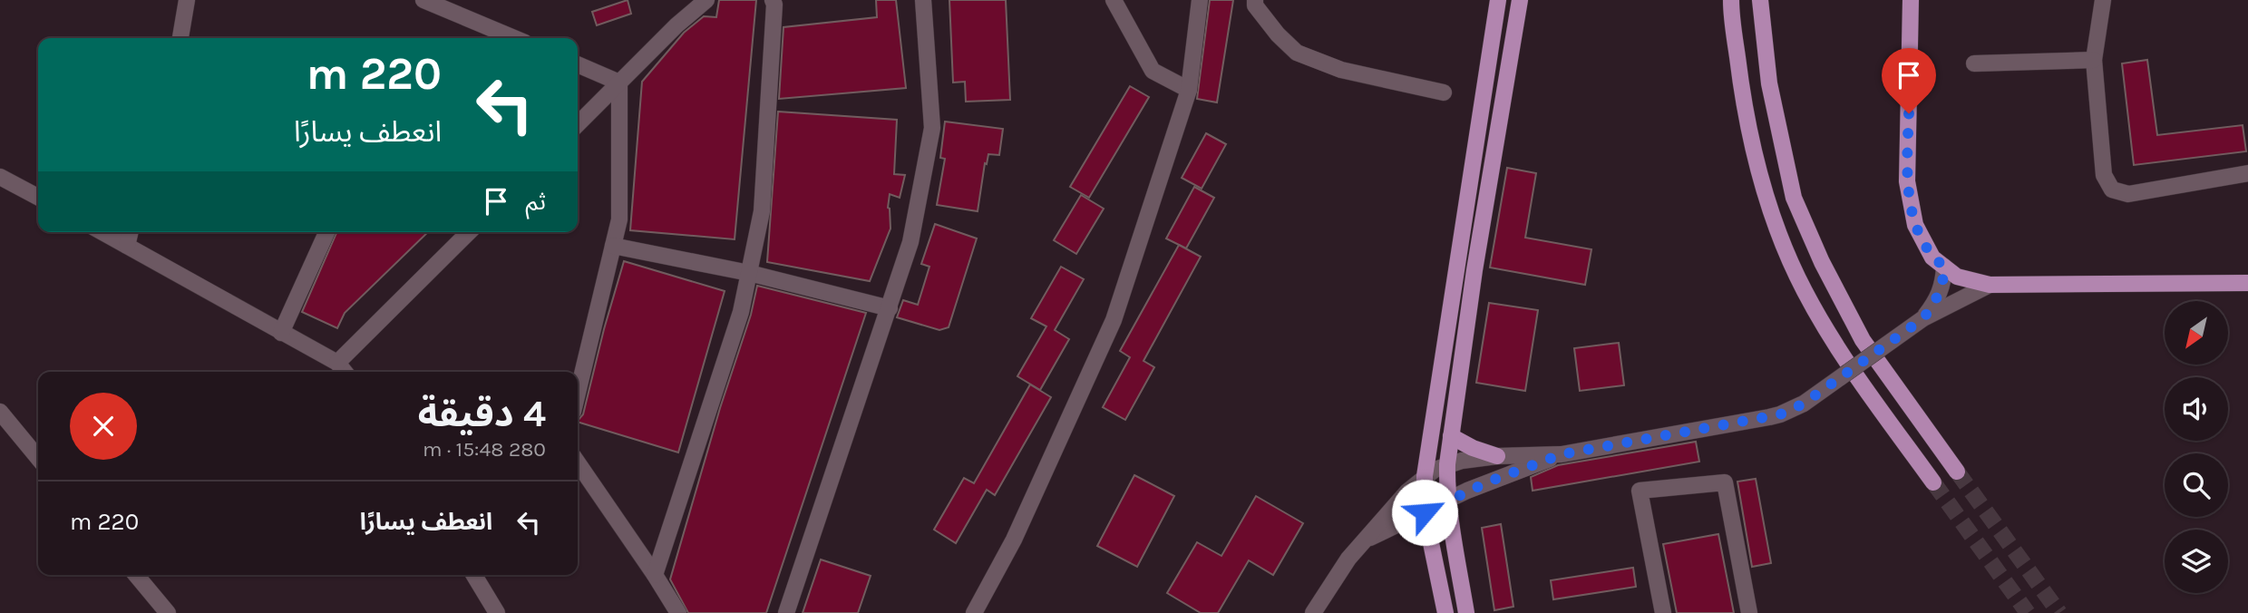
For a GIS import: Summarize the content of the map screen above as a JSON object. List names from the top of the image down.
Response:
{
  "north": "bottom left",
  "page": {
    "turn": ["220 m", "انعطف يسارًا"],
    "then": "ثم",
    "heading": ["4 دقيقة", "280 m · 15:48"],
    "list": [
      {
        "name": "انعطف يسارًا",
        "value": "220 m"
      }
    ]
  }
}
